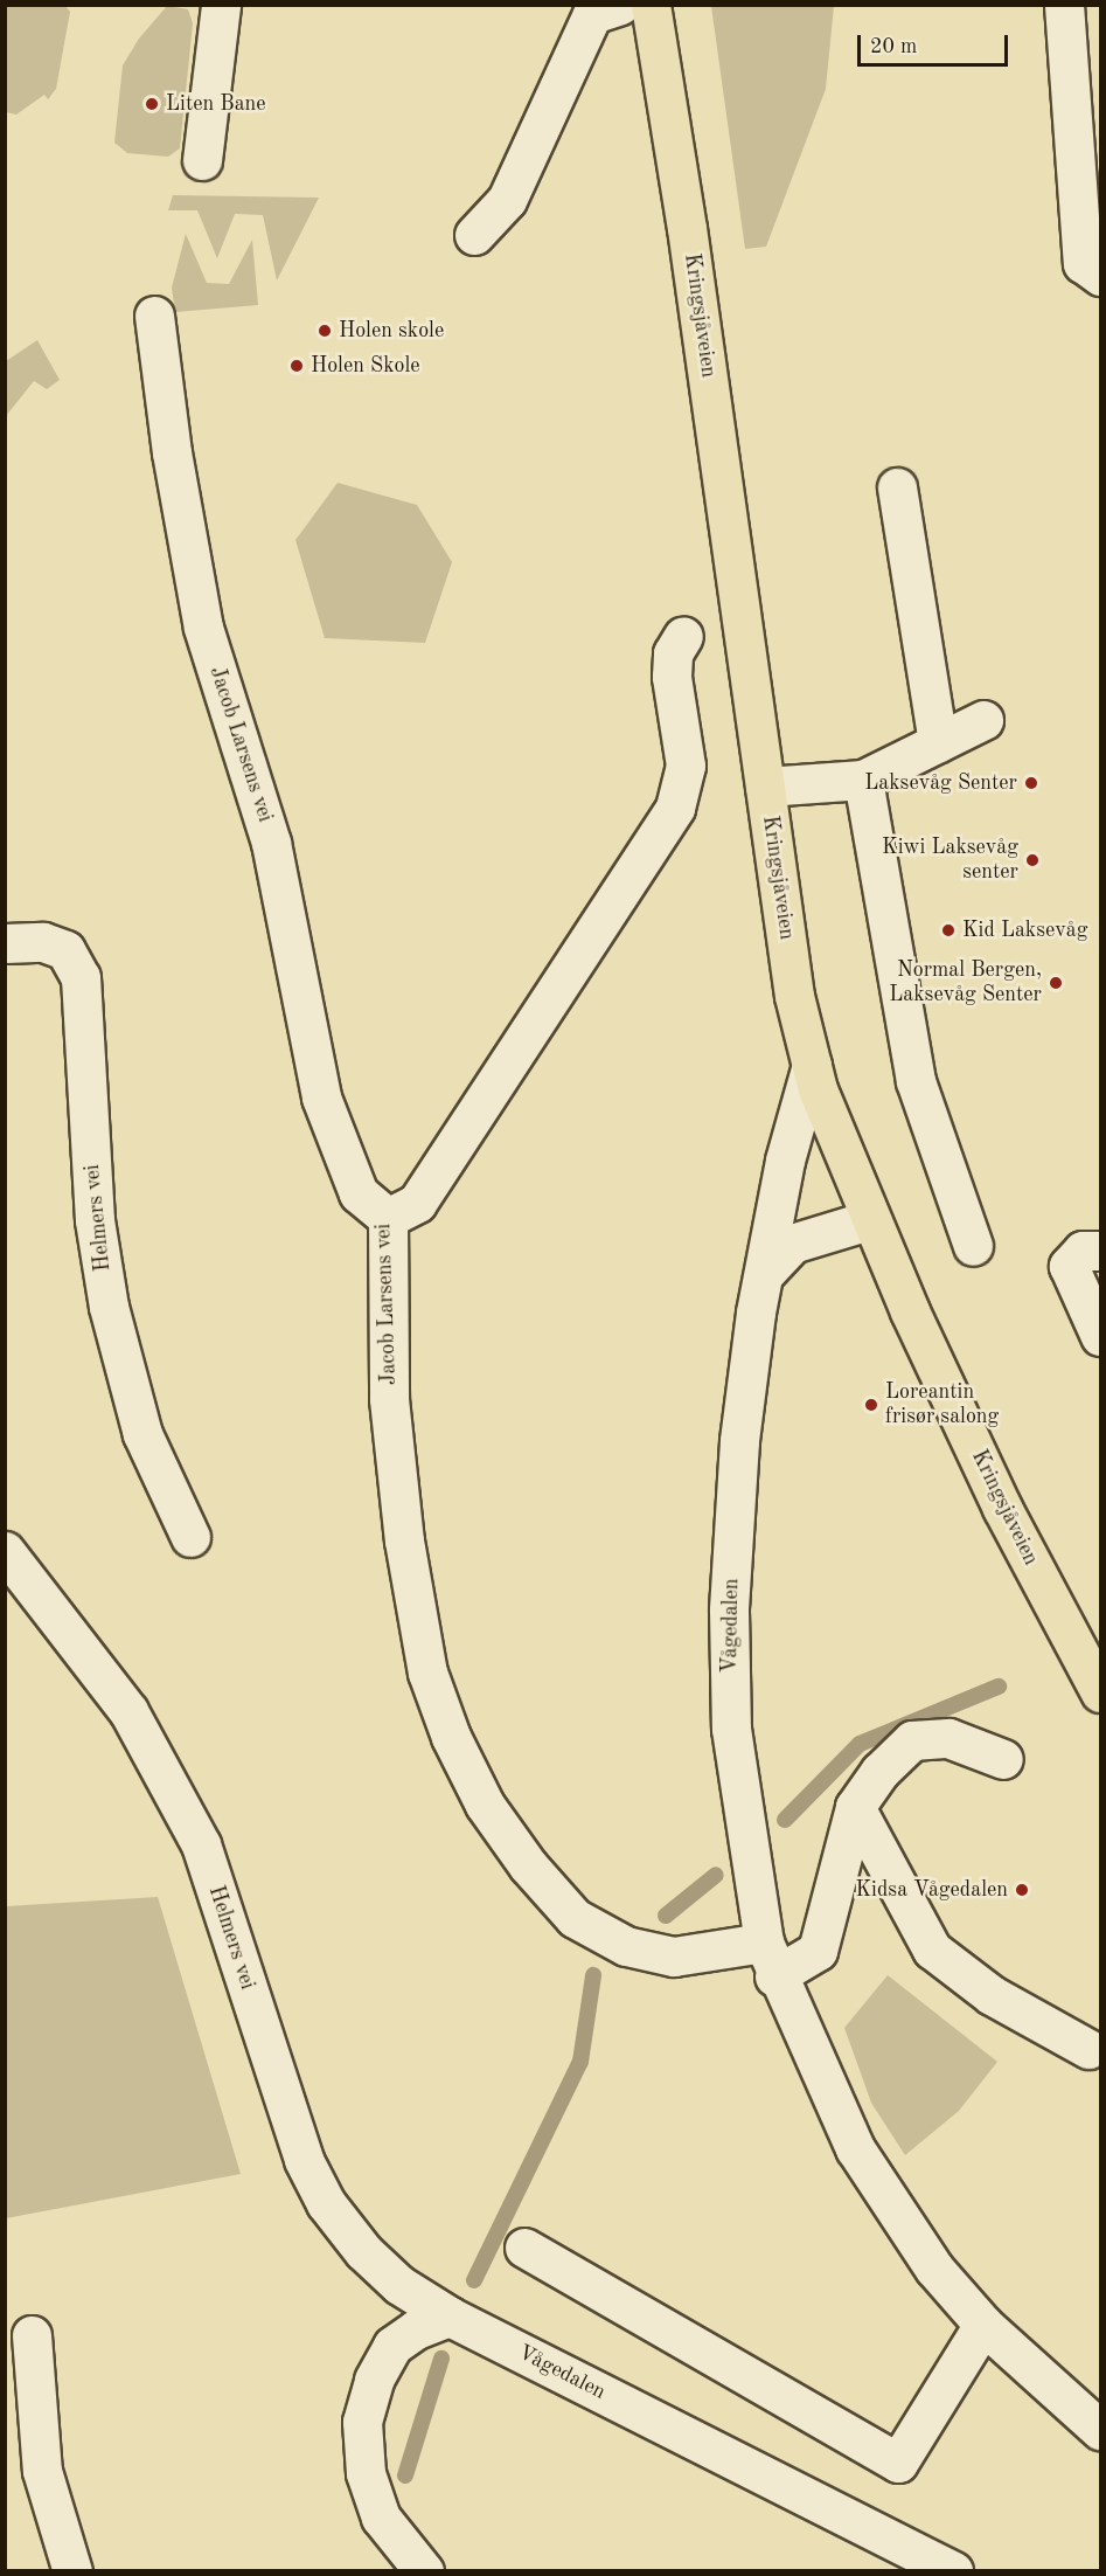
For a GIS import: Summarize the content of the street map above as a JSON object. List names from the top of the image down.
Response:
{
  "streets": {
    "main road": ["Kringsjåveien"],
    "street": ["Jacob Larsens vei", "Helmers vei", "Vågedalen"]
  },
  "crossings": [
    ["Kringsjåveien", "Vågedalen"],
    ["Jacob Larsens vei", "Vågedalen"],
    ["Helmers vei", "Vågedalen"]
  ],
  "places": [
    "Liten Bane",
    "Holen skole",
    "Holen Skole",
    "Laksevåg Senter",
    "Kiwi Laksevåg senter",
    "Kid Laksevåg",
    "Normal Bergen, Laksevåg Senter",
    "Loreantin frisør salong",
    "Kidsa Vågedalen"
  ],
  "scale_bar": "20 m"
}
